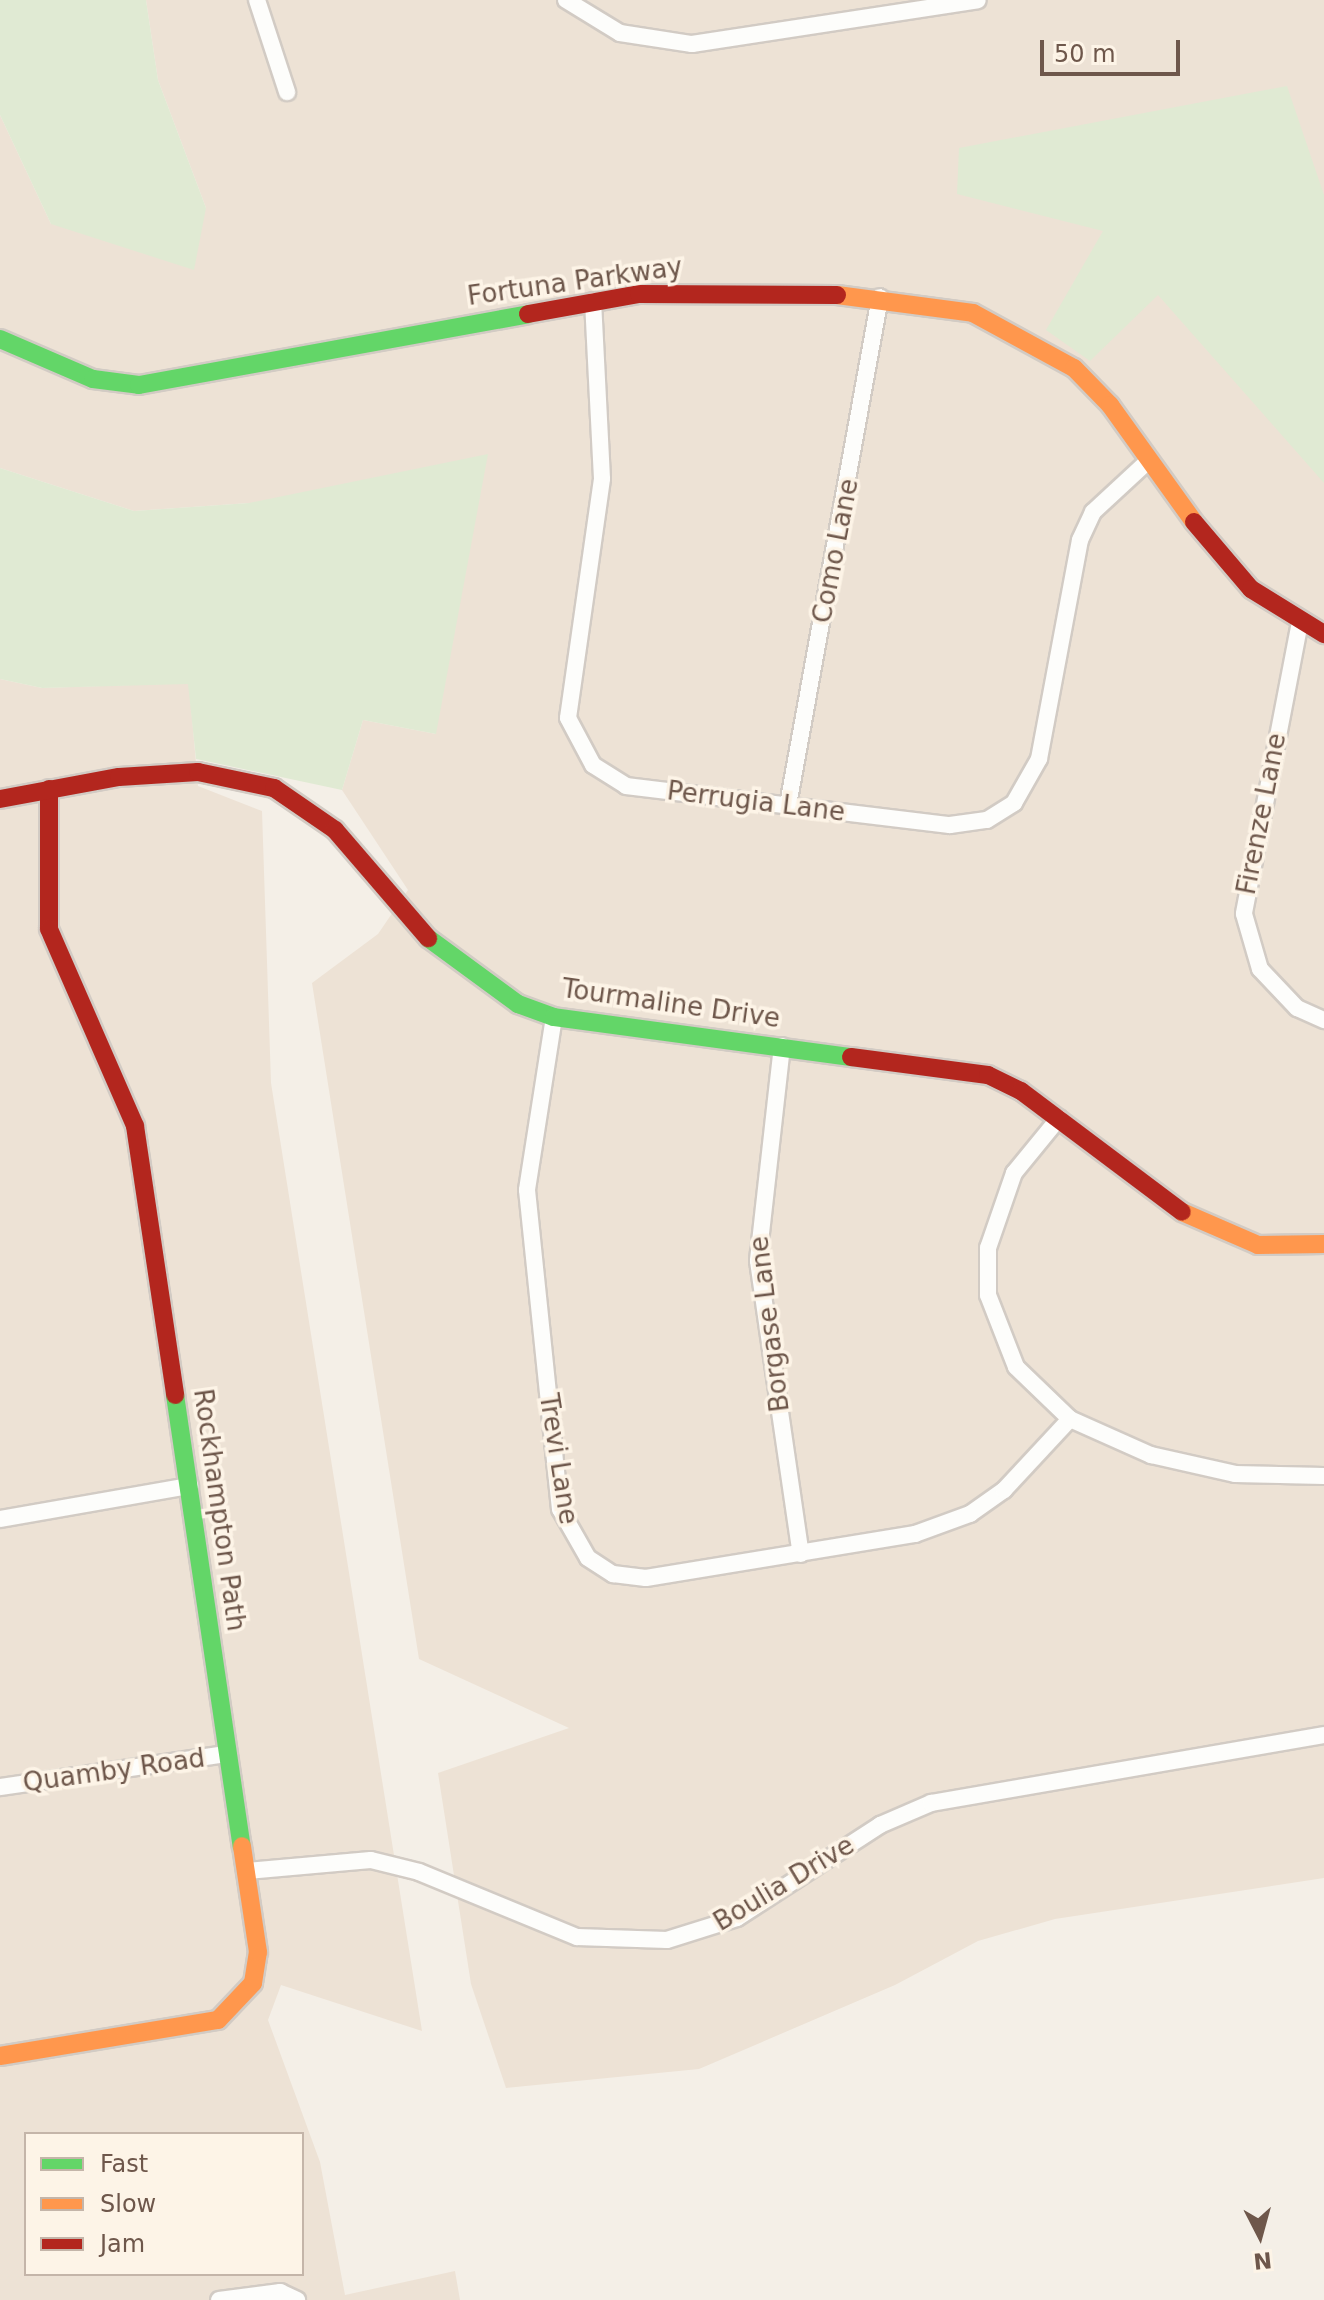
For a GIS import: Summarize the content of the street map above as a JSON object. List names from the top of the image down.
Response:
{
  "streets": {
    "street": [
      "Fortuna Parkway",
      "Como Lane",
      "Perrugia Lane",
      "Firenze Lane",
      "Tourmaline Drive",
      "Borgase Lane",
      "Trevi Lane",
      "Rockhampton Path",
      "Quamby Road",
      "Boulia Drive"
    ]
  },
  "crossings": [
    ["Fortuna Parkway", "Como Lane"],
    ["Fortuna Parkway", "Perrugia Lane"],
    ["Fortuna Parkway", "Firenze Lane"],
    ["Como Lane", "Perrugia Lane"],
    ["Tourmaline Drive", "Borgase Lane"],
    ["Tourmaline Drive", "Trevi Lane"],
    ["Tourmaline Drive", "Rockhampton Path"],
    ["Borgase Lane", "Trevi Lane"],
    ["Rockhampton Path", "Quamby Road"],
    ["Rockhampton Path", "Boulia Drive"]
  ],
  "legend": ["Fast", "Slow", "Jam"],
  "scale_bar": "50 m",
  "north": "bottom"
}
